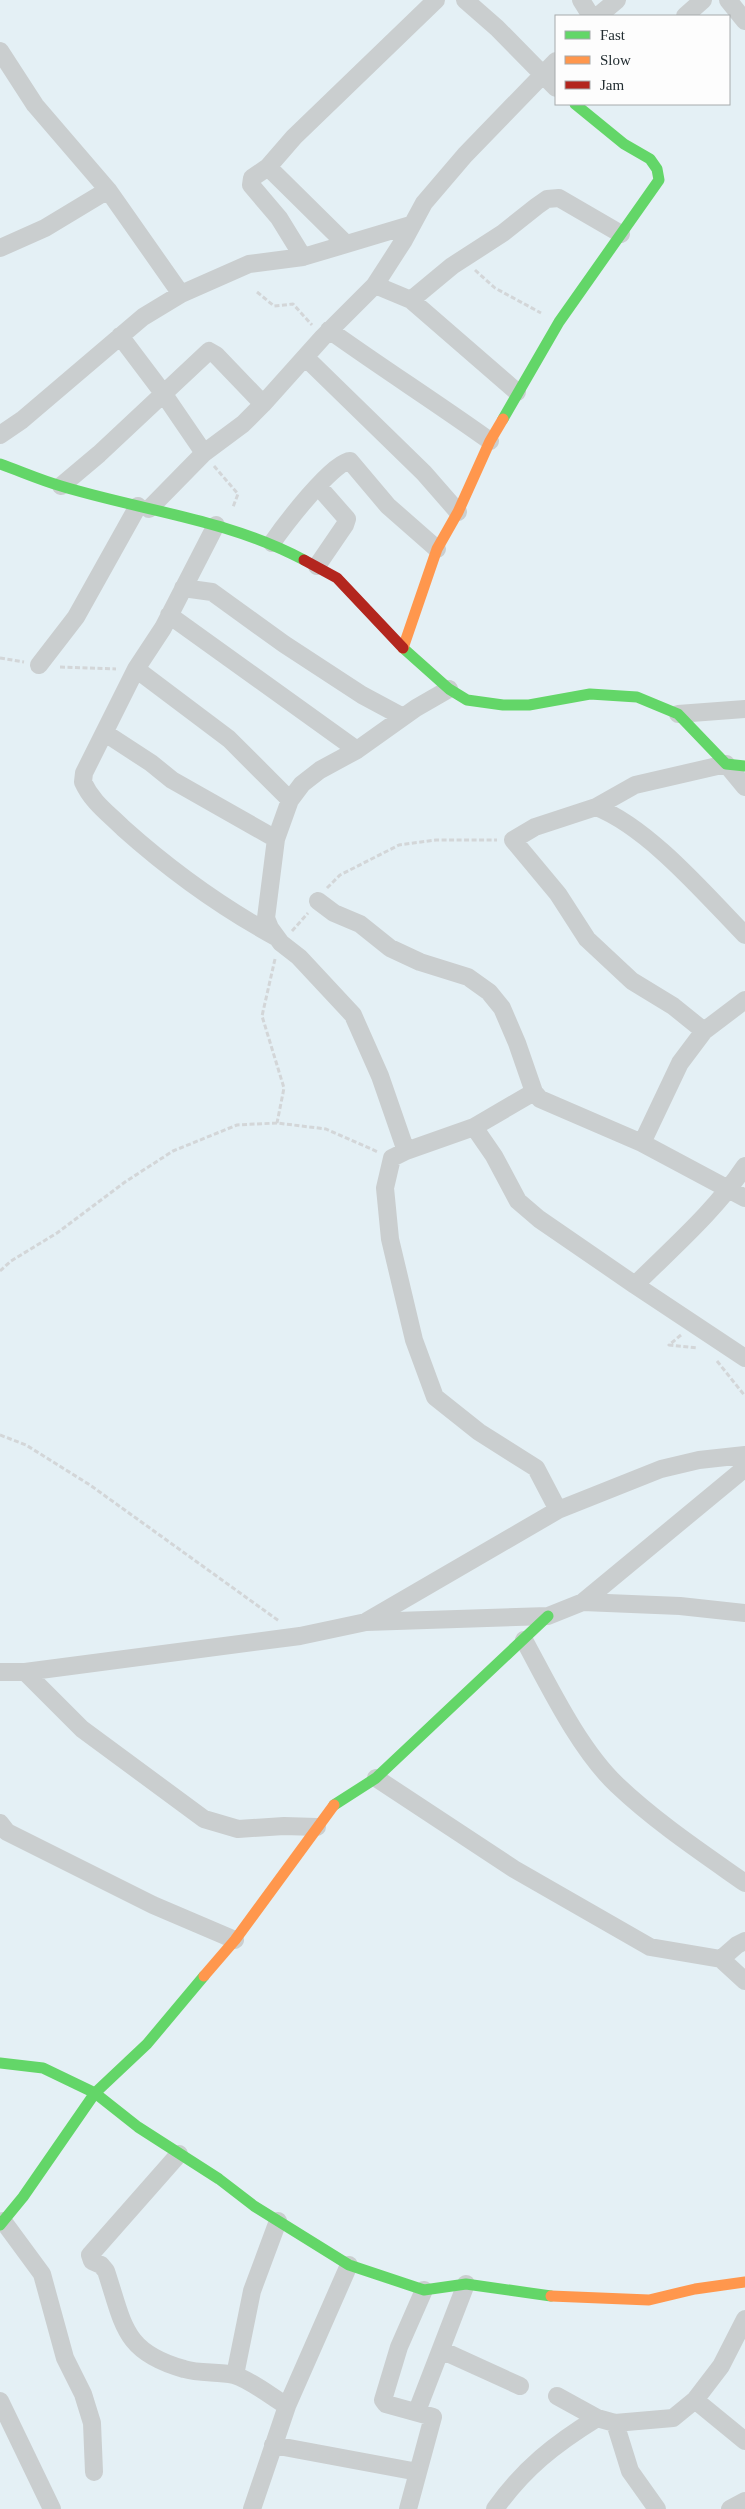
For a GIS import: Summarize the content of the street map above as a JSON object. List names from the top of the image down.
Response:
{
  "legend": ["Fast", "Slow", "Jam"]
}
